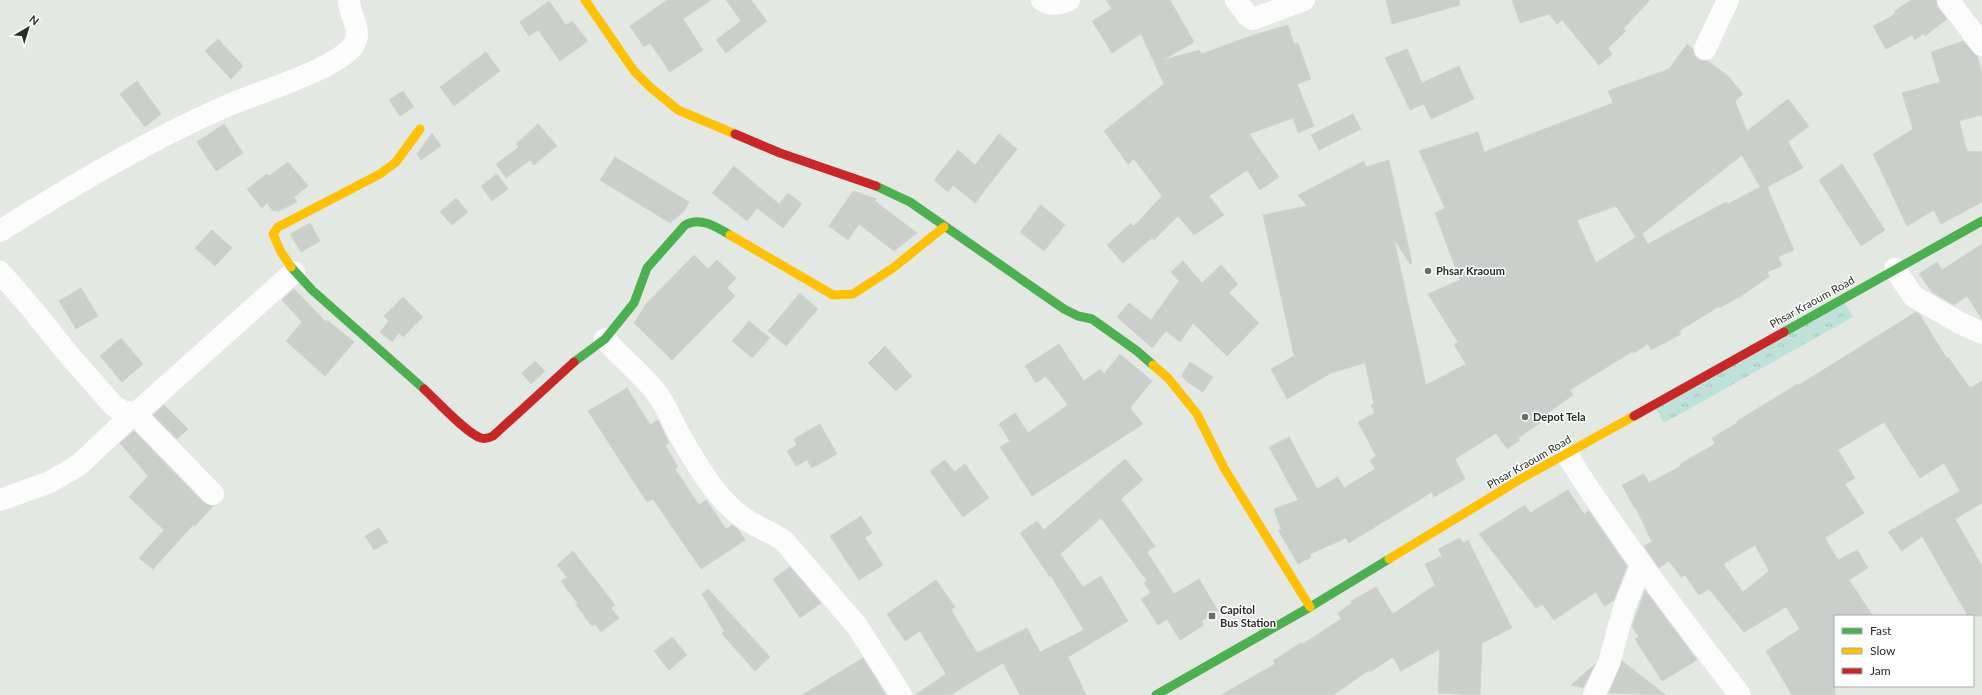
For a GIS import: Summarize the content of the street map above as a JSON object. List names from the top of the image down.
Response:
{
  "streets": {
    "street": ["Phsar Kraoum Road"]
  },
  "places": {
    "other": ["Phsar Kraoum", "Depot Tela"],
    "transit": ["Capitol Bus Station"]
  },
  "legend": ["Fast", "Slow", "Jam"],
  "north": "top right"
}
